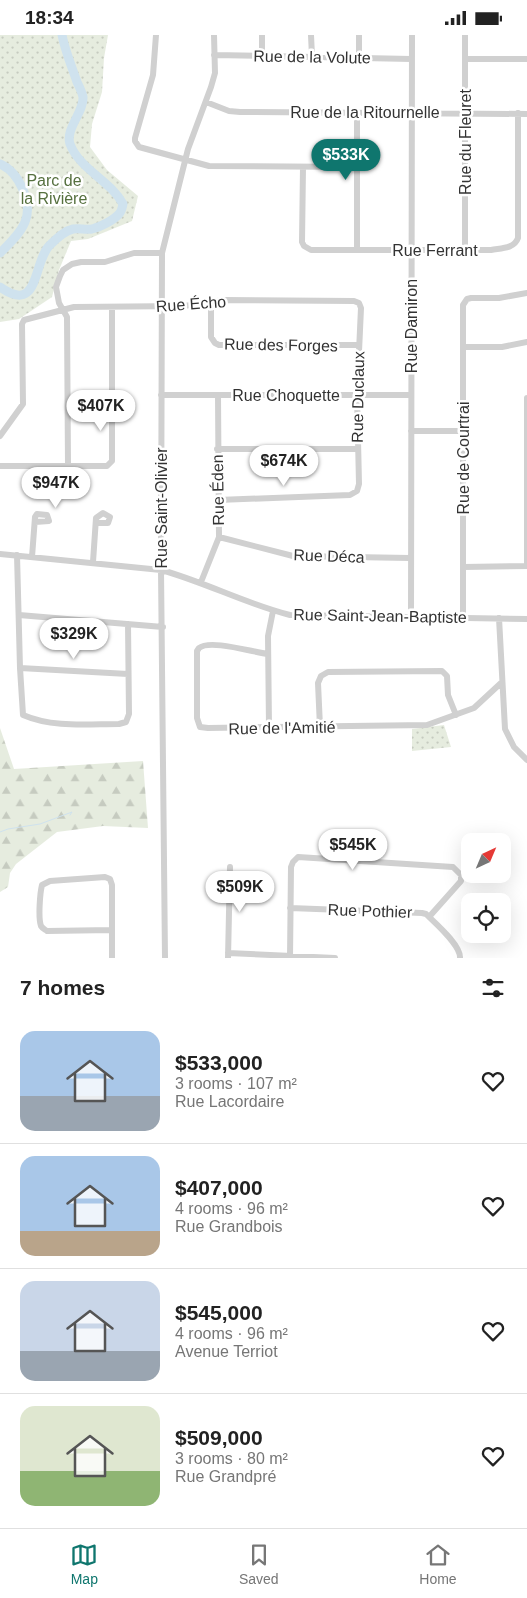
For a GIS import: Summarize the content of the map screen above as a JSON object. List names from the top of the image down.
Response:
{
  "streets": {
    "street": [
      "Rue de la Volute",
      "Rue de la Ritournelle",
      "Rue du Fleuret",
      "Rue Ferrant",
      "Rue Écho",
      "Rue Damiron",
      "Rue des Forges",
      "Rue Choquette",
      "Rue Duclaux",
      "Rue de Courtrai",
      "Rue Éden",
      "Rue Saint-Olivier",
      "Rue Déca",
      "Rue Saint-Jean-Baptiste",
      "Rue de l'Amitié",
      "Rue Pothier"
    ]
  },
  "crossings": [
    ["Rue de la Volute", "Rue Damiron"],
    ["Rue de la Volute", "Rue Saint-Olivier"],
    ["Rue de la Ritournelle", "Rue du Fleuret"],
    ["Rue de la Ritournelle", "Rue Ferrant"],
    ["Rue de la Ritournelle", "Rue Damiron"],
    ["Rue de la Ritournelle", "Rue Saint-Olivier"],
    ["Rue du Fleuret", "Rue Ferrant"],
    ["Rue Ferrant", "Rue Damiron"],
    ["Rue Écho", "Rue des Forges"],
    ["Rue Écho", "Rue Duclaux"],
    ["Rue Écho", "Rue Saint-Olivier"],
    ["Rue Damiron", "Rue Choquette"],
    ["Rue Damiron", "Rue Déca"],
    ["Rue Damiron", "Rue Saint-Jean-Baptiste"],
    ["Rue des Forges", "Rue Duclaux"],
    ["Rue Choquette", "Rue Duclaux"],
    ["Rue Choquette", "Rue Éden"],
    ["Rue Choquette", "Rue Saint-Olivier"],
    ["Rue Duclaux", "Rue Éden"],
    ["Rue de Courtrai", "Rue Saint-Jean-Baptiste"],
    ["Rue Éden", "Rue Déca"],
    ["Rue Éden", "Rue Saint-Jean-Baptiste"],
    ["Rue Saint-Olivier", "Rue Saint-Jean-Baptiste"]
  ],
  "parks": ["Parc de la Rivière"],
  "north": "top right",
  "page": {
    "status": "18:34",
    "price": [
      "$533K",
      "$407K",
      "$674K",
      "$947K",
      "$329K",
      "$545K",
      "$509K"
    ],
    "heading": "7 homes",
    "list": [
      {
        "name": "$533,000",
        "note": "3 rooms · 107 m² · Rue Lacordaire"
      },
      {
        "name": "$407,000",
        "note": "4 rooms · 96 m² · Rue Grandbois"
      },
      {
        "name": "$545,000",
        "note": "4 rooms · 96 m² · Avenue Terriot"
      },
      {
        "name": "$509,000",
        "note": "3 rooms · 80 m² · Rue Grandpré"
      }
    ],
    "tabs": ["Map", "Saved", "Home"]
  }
}
